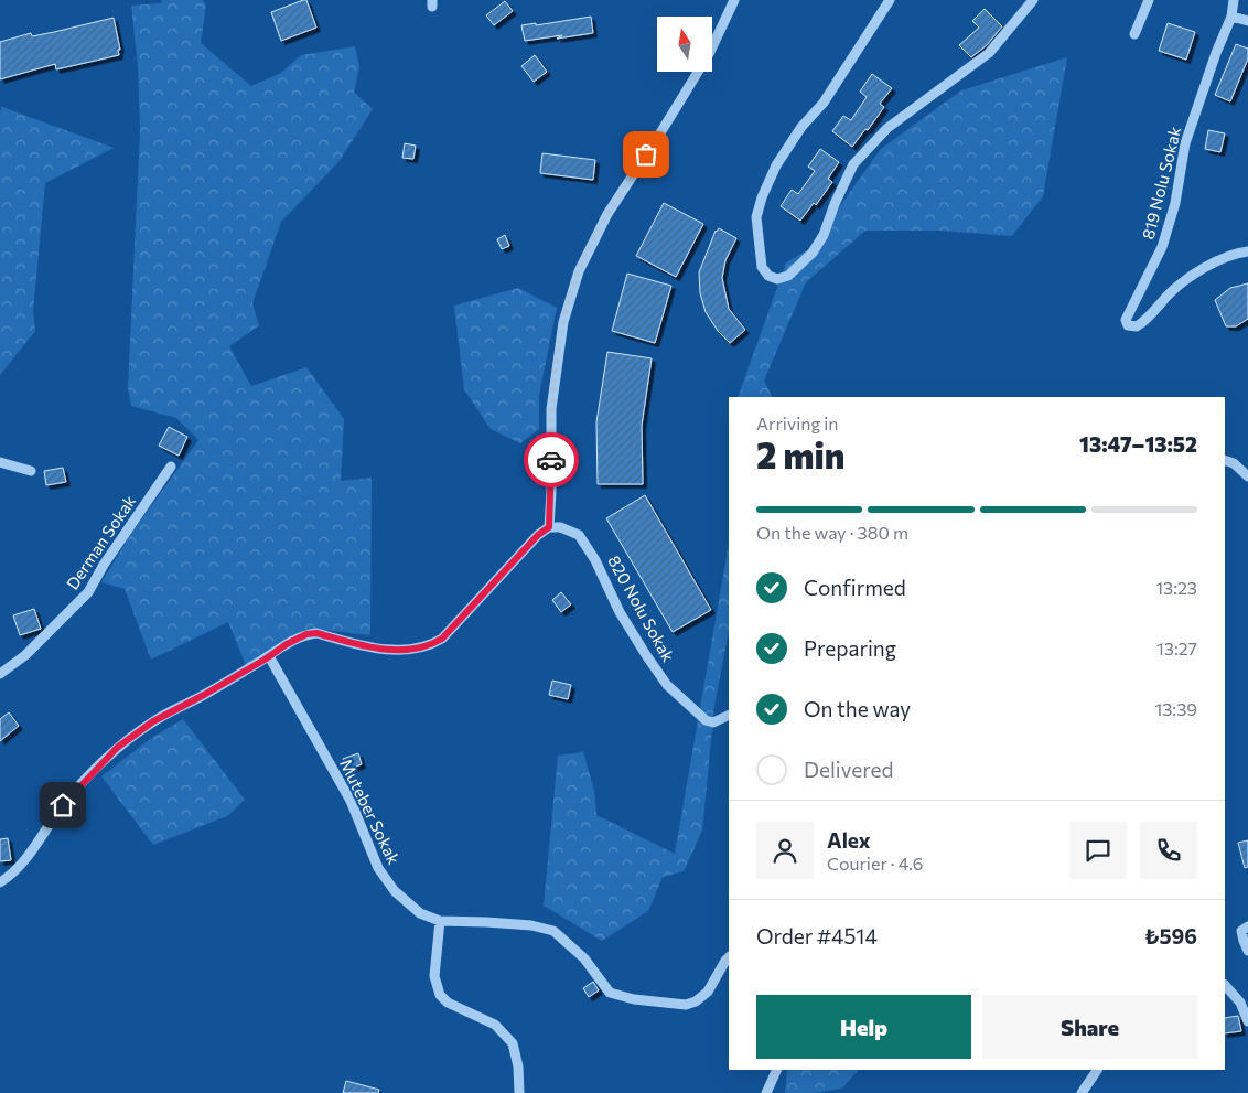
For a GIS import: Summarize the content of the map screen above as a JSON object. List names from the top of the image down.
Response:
{
  "streets": {
    "street": [
      "819 Nolu Sokak",
      "Derman Sokak",
      "820 Nolu Sokak",
      "Muteber Sokak"
    ]
  },
  "north": "top",
  "page": {
    "heading": ["2 min", "Arriving in", "13:47–13:52"],
    "panel": [
      "Alex",
      "Courier · 4.6",
      "Order #4514",
      "₺596"
    ],
    "bar": "On the way · 380 m",
    "list": [
      ["Confirmed", "13:23"],
      ["Preparing", "13:27"],
      ["On the way", "13:39"],
      "Delivered"
    ],
    "buttons": ["Help", "Share"]
  }
}
